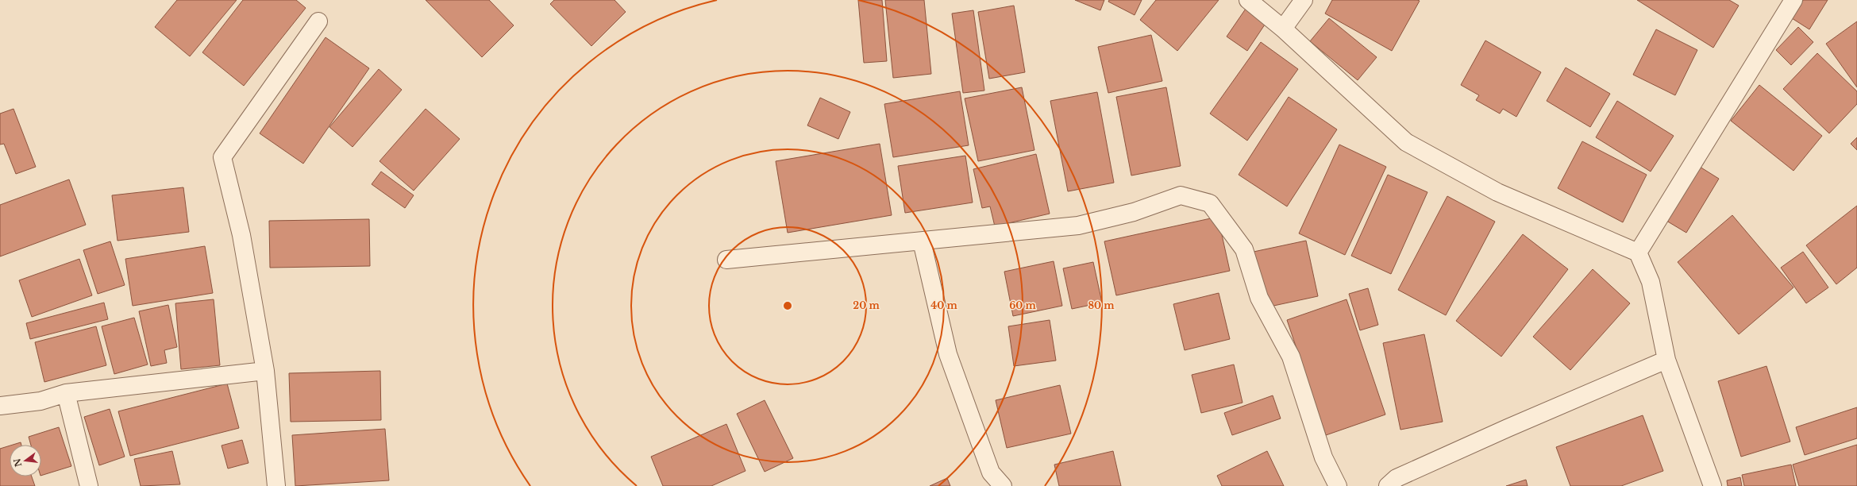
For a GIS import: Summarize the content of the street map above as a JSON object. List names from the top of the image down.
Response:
{
  "north": "left",
  "rings": [
    "20 m",
    "40 m",
    "60 m",
    "80 m"
  ]
}
